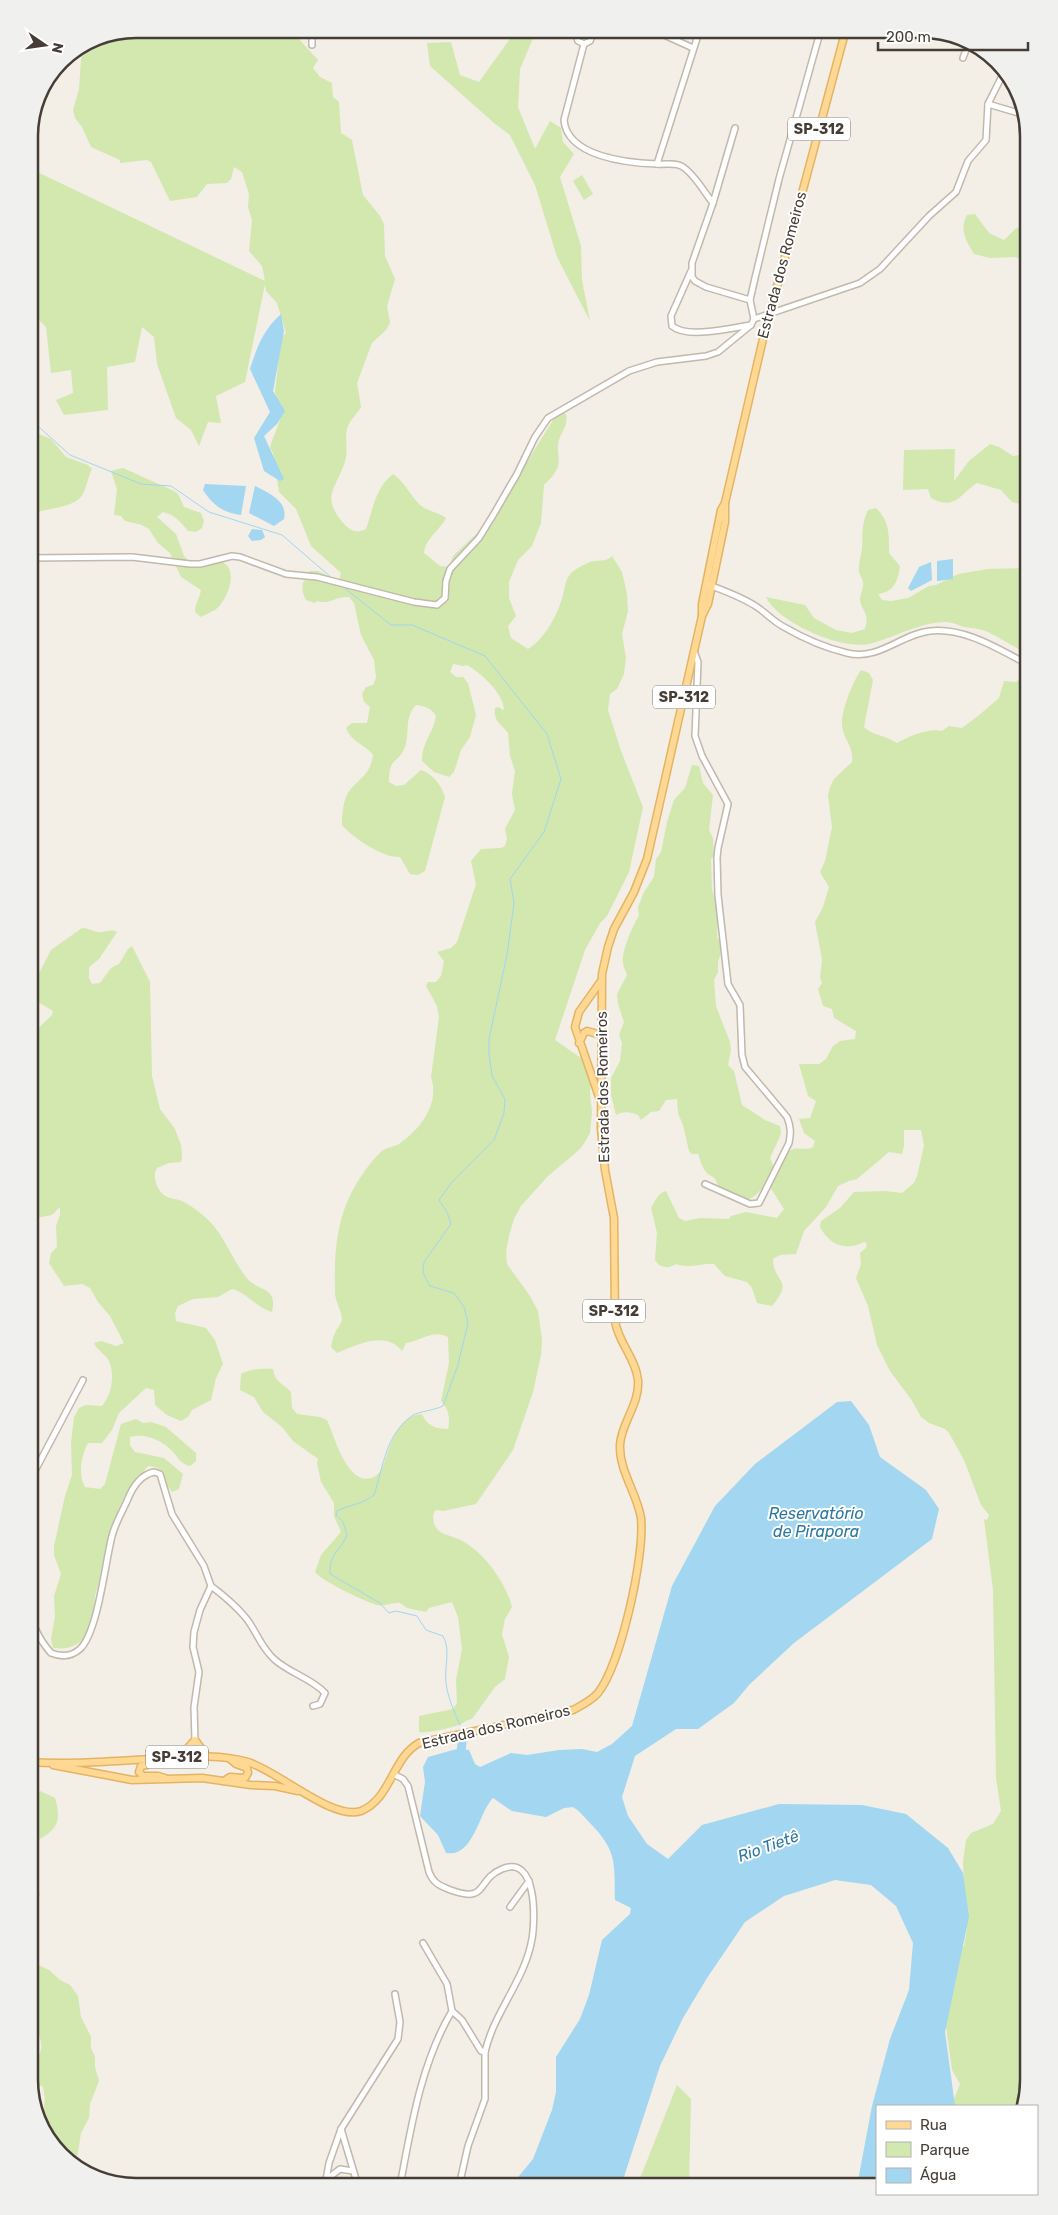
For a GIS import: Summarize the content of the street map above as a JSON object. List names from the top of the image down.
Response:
{
  "streets": {
    "main road": ["SP-312", "Estrada dos Romeiros"]
  },
  "water": ["Reservatório de Pirapora", "Rio Tietê"],
  "legend": ["Rua", "Parque", "Água"],
  "scale_bar": "200 m",
  "north": "right"
}
